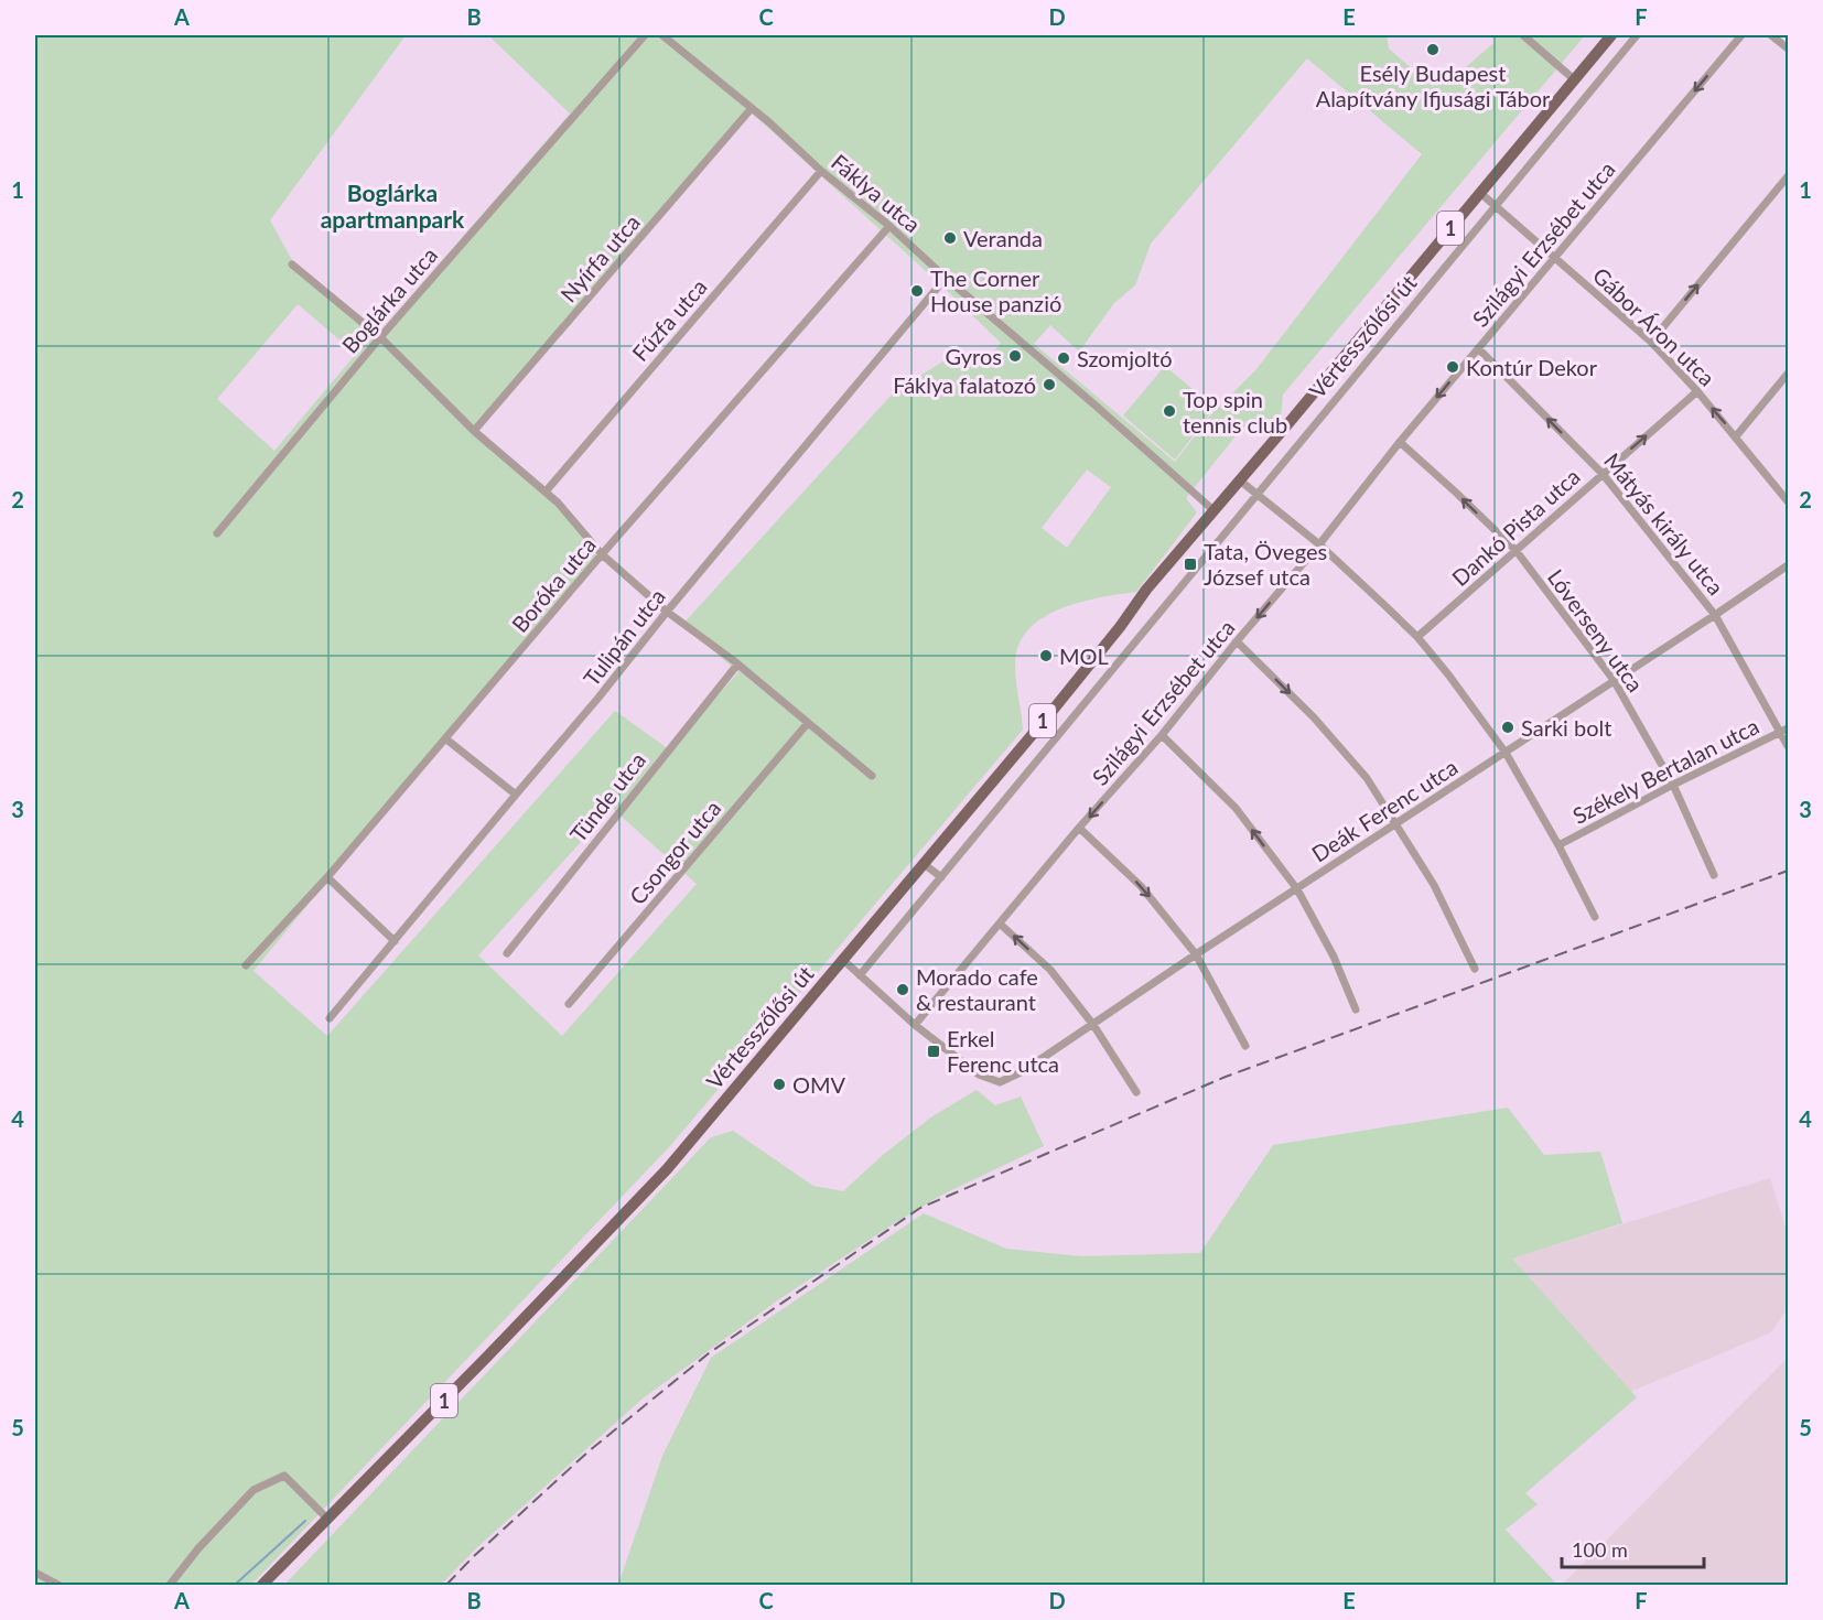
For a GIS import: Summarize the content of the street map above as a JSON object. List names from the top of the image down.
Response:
{
  "streets": {
    "main road": ["1", "Vértesszőlősi út"],
    "street": [
      "Fáklya utca",
      "Szilágyi Erzsébet utca",
      "Nyírfa utca",
      "Boglárka utca",
      "Fűzfa utca",
      "Gábor Áron utca",
      "Mátyás király utca",
      "Dankó Pista utca",
      "Boróka utca",
      "Lóverseny utca",
      "Tulipán utca",
      "Székely Bertalan utca",
      "Tünde utca",
      "Deák Ferenc utca",
      "Csongor utca"
    ]
  },
  "crossings": [
    ["Fáklya utca", "Nyírfa utca"],
    ["Fáklya utca", "Fűzfa utca"],
    ["Fáklya utca", "Vértesszőlősi út"],
    ["Fáklya utca", "Boróka utca"],
    ["Fáklya utca", "Tulipán utca"],
    ["1", "Vértesszőlősi út"],
    ["Szilágyi Erzsébet utca", "Gábor Áron utca"],
    ["Szilágyi Erzsébet utca", "Mátyás király utca"],
    ["Szilágyi Erzsébet utca", "Lóverseny utca"],
    ["Szilágyi Erzsébet utca", "Deák Ferenc utca"],
    ["Gábor Áron utca", "Vértesszőlősi út"],
    ["Gábor Áron utca", "Dankó Pista utca"],
    ["Mátyás király utca", "Dankó Pista utca"],
    ["Mátyás király utca", "Székely Bertalan utca"],
    ["Mátyás király utca", "Deák Ferenc utca"],
    ["Dankó Pista utca", "Lóverseny utca"],
    ["Lóverseny utca", "Székely Bertalan utca"],
    ["Lóverseny utca", "Deák Ferenc utca"]
  ],
  "one_way": ["Szilágyi Erzsébet utca"],
  "districts": ["Boglárka apartmanpark"],
  "places": {
    "other": [
      "Esély Budapest Alapítvány Ifjusági Tábor",
      "Veranda",
      "The Corner House panzió",
      "Gyros",
      "Szomjoltó",
      "Kontúr Dekor",
      "Fáklya falatozó",
      "Top spin tennis club",
      "MOL",
      "Sarki bolt",
      "Morado cafe & restaurant",
      "OMV"
    ],
    "transit": ["Tata, Öveges József utca", "Erkel Ferenc utca"]
  },
  "scale_bar": "100 m",
  "grid": {
    "columns": [
      "A",
      "B",
      "C",
      "D",
      "E",
      "F"
    ],
    "rows": [
      "1",
      "2",
      "3",
      "4",
      "5"
    ]
  }
}
